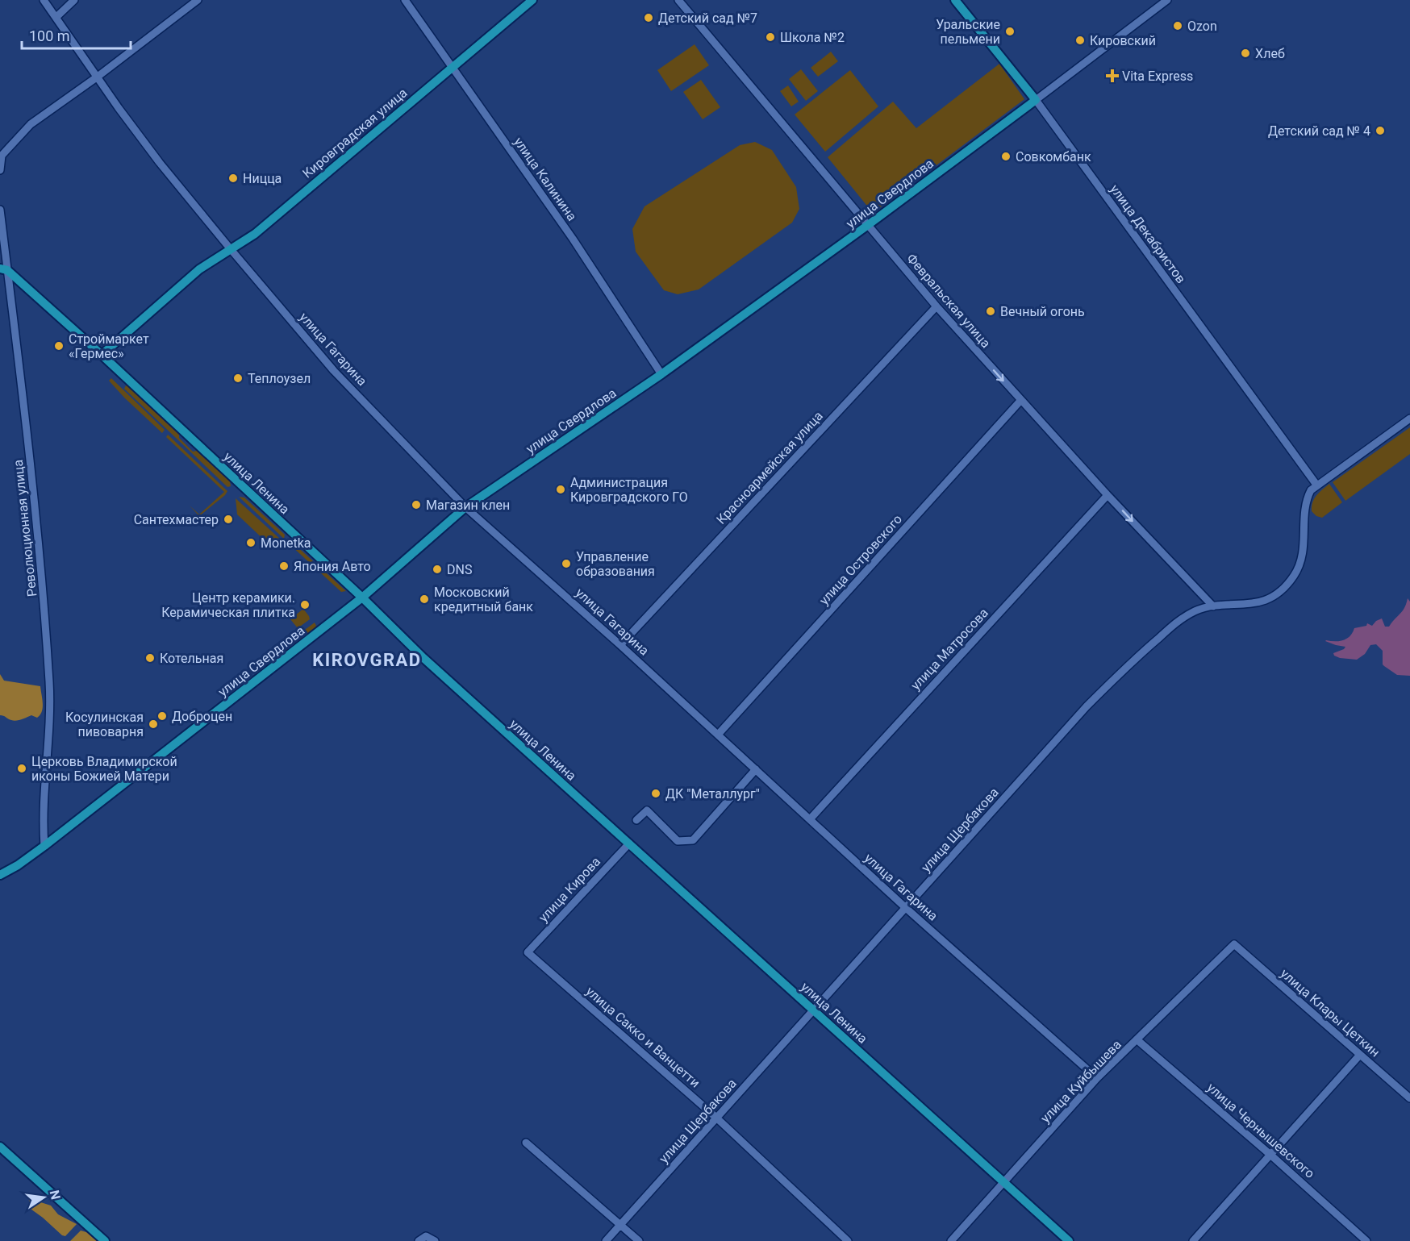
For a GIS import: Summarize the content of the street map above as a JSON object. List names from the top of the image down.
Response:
{
  "streets": {
    "main road": [
      "Кировградская улица",
      "улица Свердлова",
      "улица Декабристов",
      "улица Ленина"
    ],
    "street": [
      "улица Калинина",
      "Февральская улица",
      "улица Гагарина",
      "Красноармейская улица",
      "Революционная улица",
      "улица Островского",
      "улица Матросова",
      "улица Щербакова",
      "улица Кирова",
      "улица Клары Цеткин",
      "улица Сакко и Ванцетти",
      "улица Куйбышева",
      "улица Чернышевского"
    ]
  },
  "crossings": [
    ["Кировградская улица", "улица Калинина"],
    ["Кировградская улица", "улица Гагарина"],
    ["Кировградская улица", "улица Ленина"],
    ["улица Калинина", "улица Свердлова"],
    ["улица Свердлова", "улица Декабристов"],
    ["улица Свердлова", "Февральская улица"],
    ["улица Свердлова", "улица Гагарина"],
    ["улица Свердлова", "улица Ленина"],
    ["улица Свердлова", "Революционная улица"],
    ["улица Декабристов", "улица Щербакова"],
    ["Февральская улица", "Красноармейская улица"],
    ["Февральская улица", "улица Островского"],
    ["Февральская улица", "улица Матросова"],
    ["Февральская улица", "улица Щербакова"],
    ["улица Гагарина", "Красноармейская улица"],
    ["улица Гагарина", "улица Островского"],
    ["улица Гагарина", "улица Матросова"],
    ["улица Гагарина", "улица Щербакова"],
    ["улица Гагарина", "улица Куйбышева"],
    ["улица Ленина", "Революционная улица"],
    ["улица Ленина", "улица Щербакова"],
    ["улица Ленина", "улица Кирова"],
    ["улица Ленина", "улица Куйбышева"],
    ["улица Щербакова", "улица Сакко и Ванцетти"],
    ["улица Кирова", "улица Сакко и Ванцетти"],
    ["улица Клары Цеткин", "улица Куйбышева"],
    ["улица Куйбышева", "улица Чернышевского"]
  ],
  "districts": ["KIROVGRAD"],
  "places": {
    "other": [
      "Детский сад №7",
      "Ozon",
      "Уральские пельмени",
      "Школа №2",
      "Кировский",
      "Хлеб",
      "Детский сад № 4",
      "Совкомбанк",
      "Ницца",
      "Вечный огонь",
      "Строймаркет «Гермес»",
      "Теплоузел",
      "Администрация Кировградского ГО",
      "Магазин клен",
      "Сантехмастер",
      "Monetka",
      "Управление образования",
      "Япония Авто",
      "DNS",
      "Московский кредитный банк",
      "Центр керамики. Керамическая плитка",
      "Котельная",
      "Доброцен",
      "Косулинская пивоварня",
      "Церковь Владимирской иконы Божией Матери",
      "ДК \"Металлург\""
    ],
    "health": ["Vita Express"]
  },
  "scale_bar": "100 m",
  "north": "right"
}
